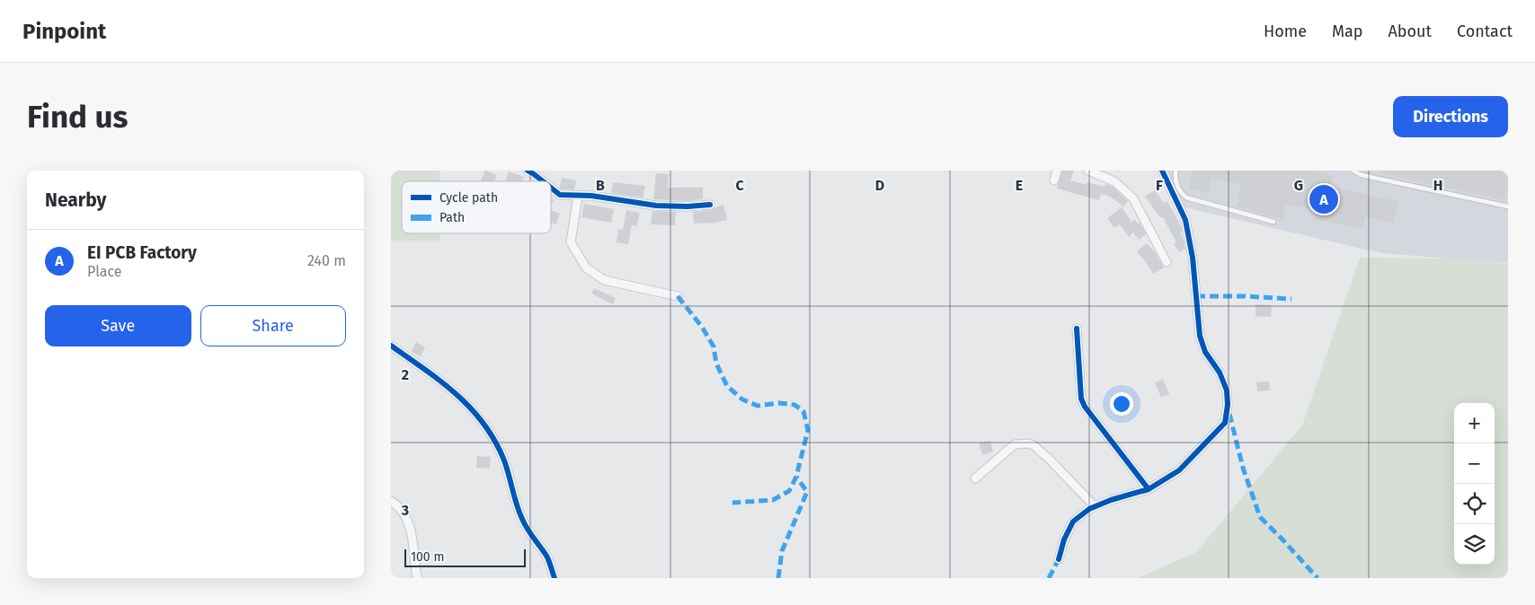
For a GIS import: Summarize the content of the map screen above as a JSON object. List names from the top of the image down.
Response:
{
  "legend": ["Cycle path", "Path"],
  "scale_bar": "100 m",
  "page": {
    "header": "Pinpoint",
    "nav": [
      "Home",
      "Map",
      "About",
      "Contact"
    ],
    "buttons": [
      "Directions",
      ["Save", "Share"]
    ],
    "title": "Find us",
    "heading": "Nearby",
    "pins": "A",
    "list": [
      {
        "mark": "A",
        "name": "EI PCB Factory",
        "note": "Place",
        "value": "240 m"
      }
    ],
    "map_buttons": ["+", "−"],
    "scale": "100 m"
  },
  "grid": {
    "columns": [
      "B",
      "C",
      "D",
      "E",
      "F",
      "G",
      "H"
    ],
    "rows": ["2", "3"]
  }
}
